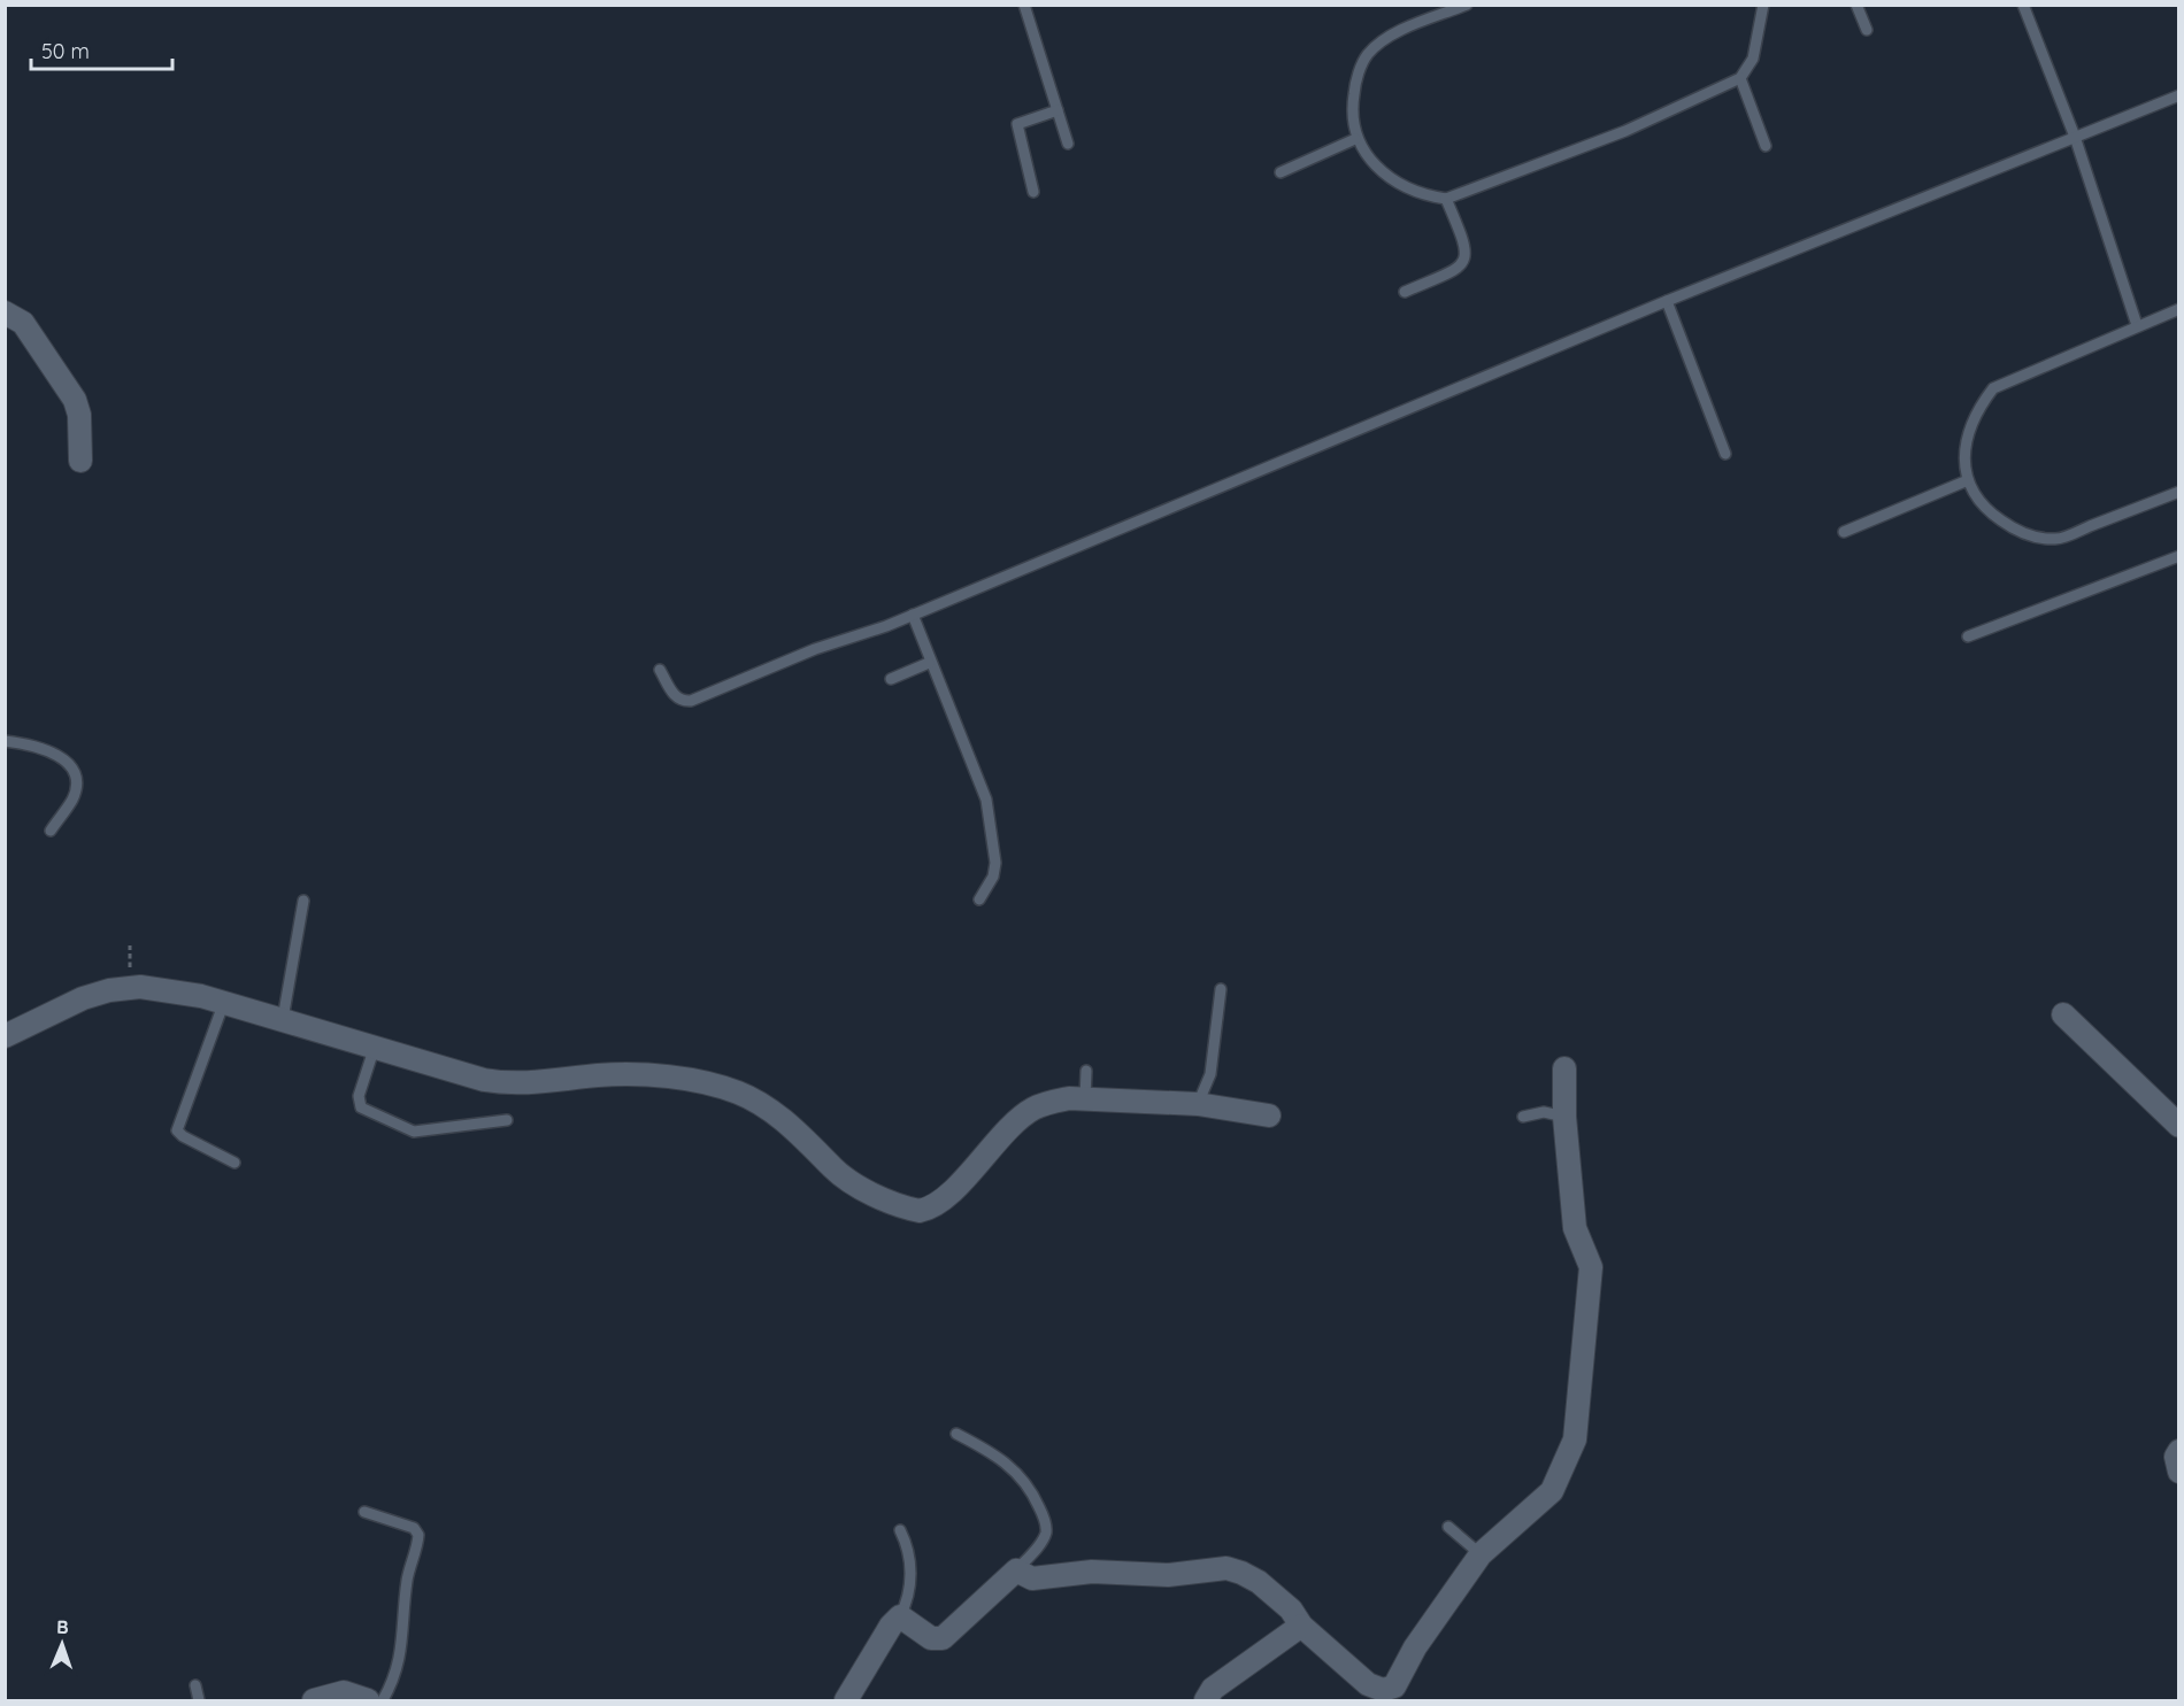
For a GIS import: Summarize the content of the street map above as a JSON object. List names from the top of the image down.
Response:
{
  "scale_bar": "50 m",
  "north": "top"
}
